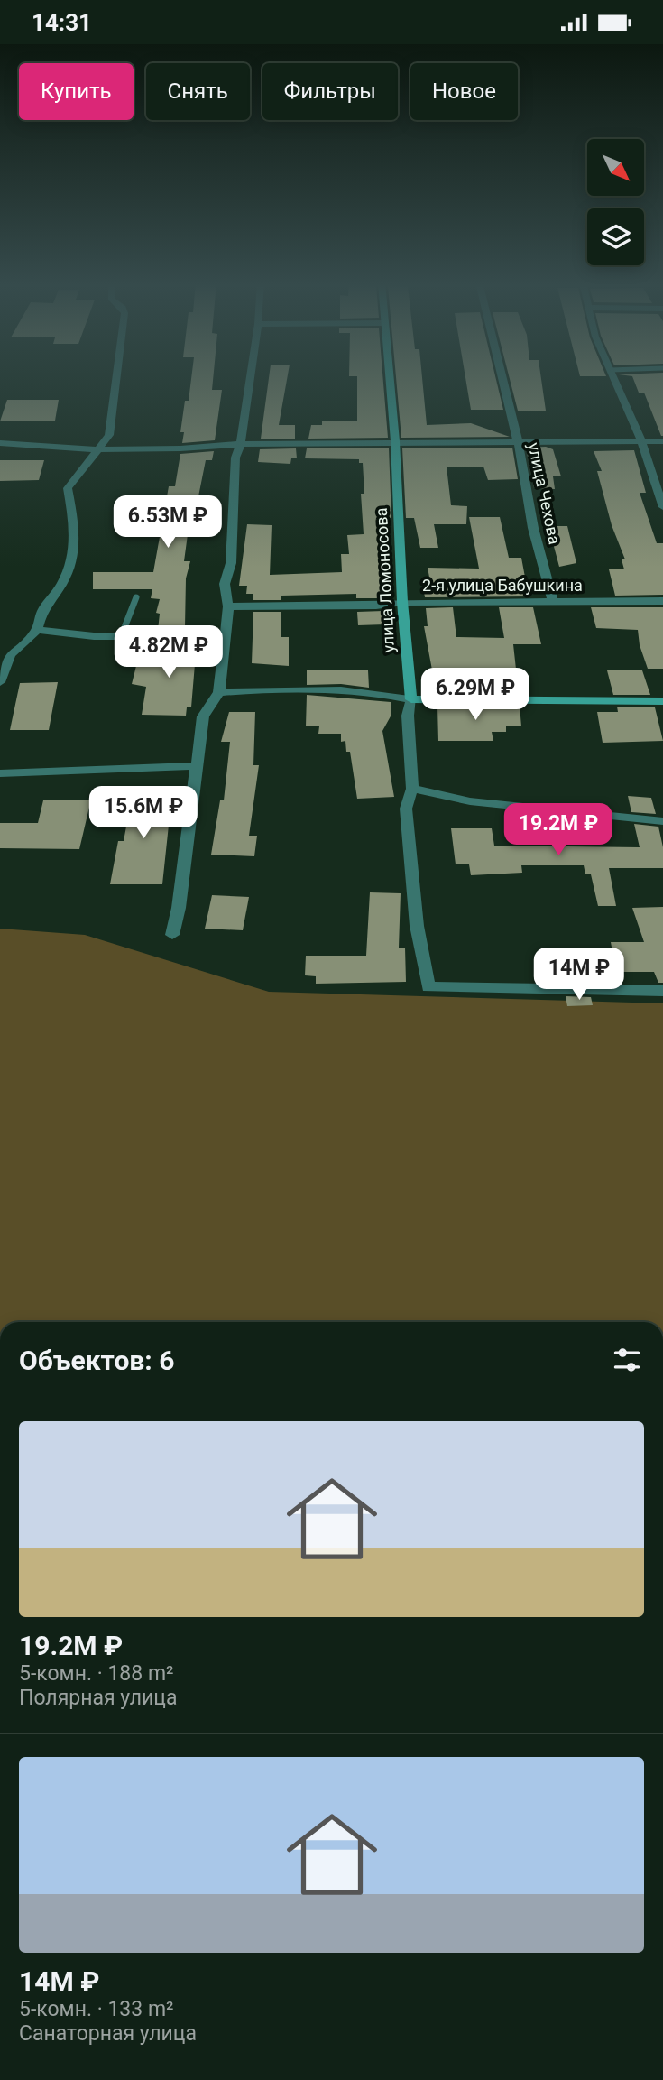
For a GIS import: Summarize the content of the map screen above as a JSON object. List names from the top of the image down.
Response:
{
  "streets": {
    "street": ["улица Чехова", "улица Ломоносова", "2-я улица Бабушкина"]
  },
  "crossings": [
    ["улица Чехова", "2-я улица Бабушкина"],
    ["улица Ломоносова", "2-я улица Бабушкина"]
  ],
  "north": "bottom right",
  "page": {
    "status": "14:31",
    "chip": [
      "Купить",
      "Снять",
      "Фильтры",
      "Новое"
    ],
    "price": [
      "6.53M ₽",
      "4.82M ₽",
      "6.29M ₽",
      "15.6M ₽",
      "19.2M ₽",
      "14M ₽"
    ],
    "heading": "Объектов: 6",
    "list": [
      {
        "name": "19.2M ₽",
        "note": "5-комн. · 188 m² · Полярная улица"
      },
      {
        "name": "14M ₽",
        "note": "5-комн. · 133 m² · Санаторная улица"
      }
    ]
  }
}
